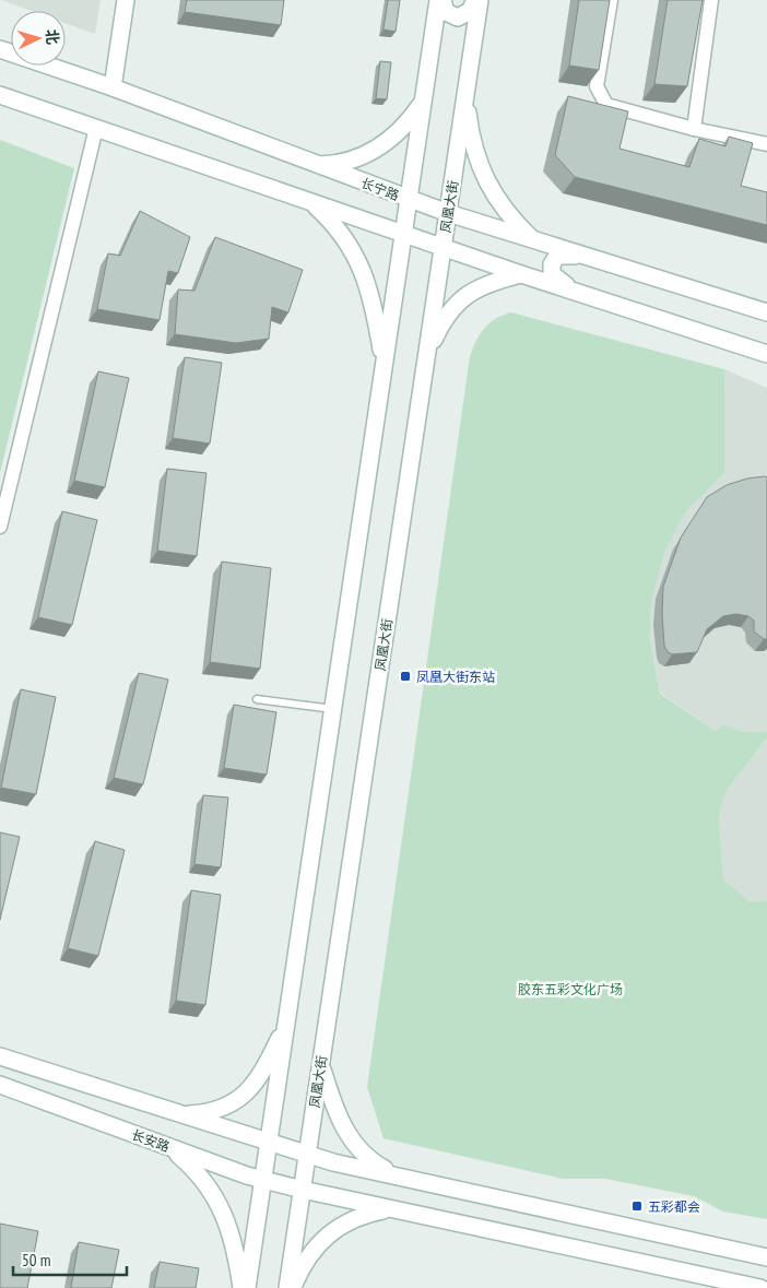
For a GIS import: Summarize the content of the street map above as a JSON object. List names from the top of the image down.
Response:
{
  "streets": {
    "main road": ["长宁路", "凤凰大街", "长安路"]
  },
  "crossings": [
    ["长宁路", "凤凰大街"],
    ["凤凰大街", "长安路"]
  ],
  "parks": ["胶东五彩文化广场"],
  "places": {
    "transit": ["凤凰大街东站", "五彩都会"]
  },
  "scale_bar": "50 m",
  "north": "right"
}
